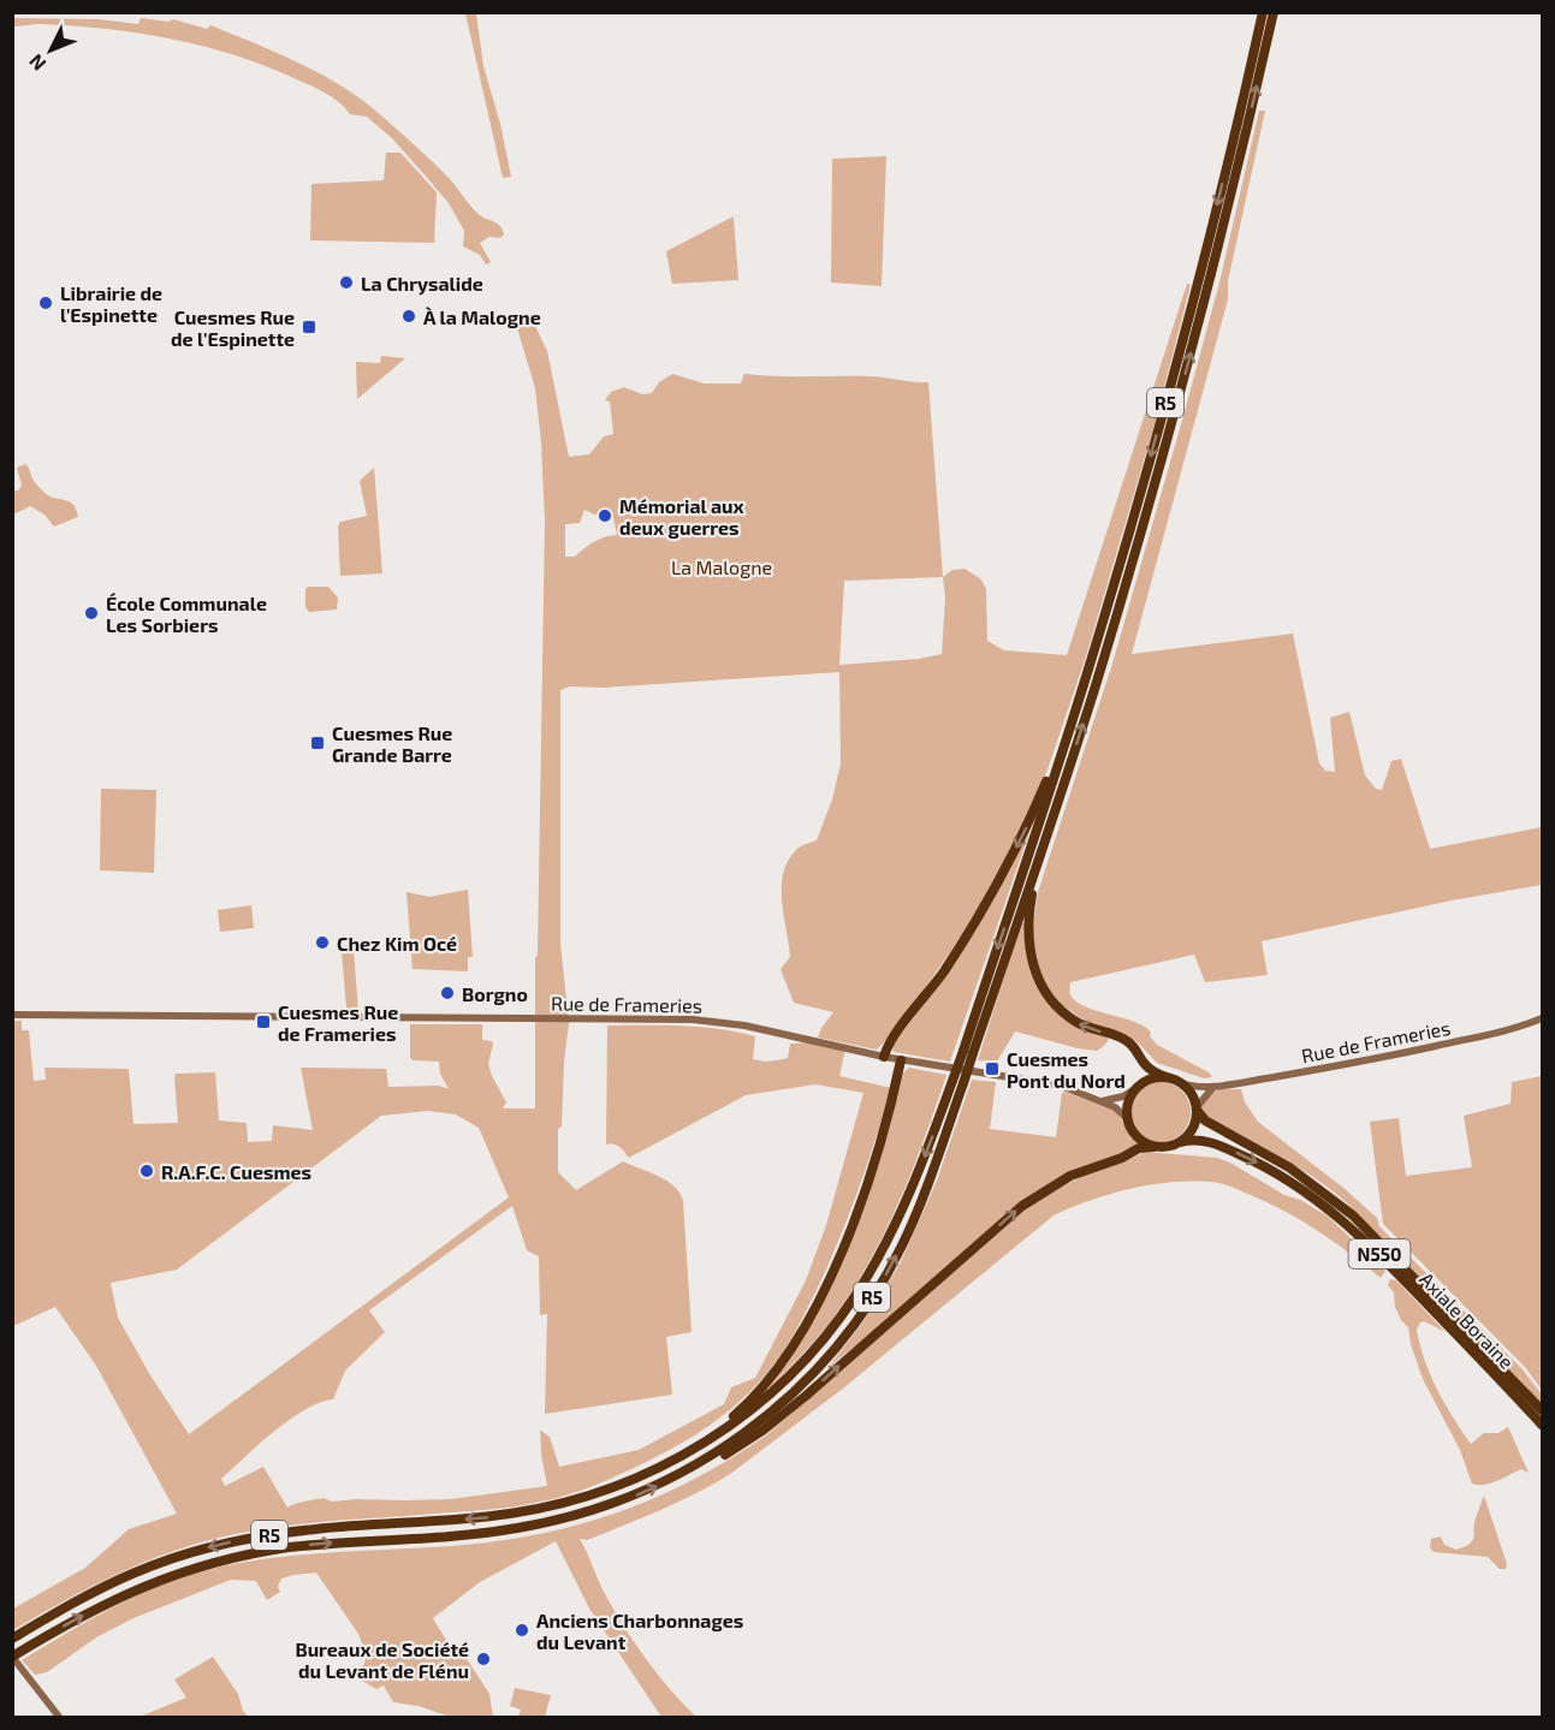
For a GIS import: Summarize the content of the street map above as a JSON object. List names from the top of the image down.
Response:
{
  "streets": {
    "highway": ["R5", "N550", "Axiale Boraine"],
    "main road": ["Rue de Frameries"]
  },
  "crossings": [
    ["Rue de Frameries", "Axiale Boraine"]
  ],
  "parks": ["La Malogne"],
  "places": {
    "other": [
      "La Chrysalide",
      "Librairie de l'Espinette",
      "À la Malogne",
      "Mémorial aux deux guerres",
      "École Communale Les Sorbiers",
      "Chez Kim Océ",
      "Borgno",
      "R.A.F.C. Cuesmes",
      "Anciens Charbonnages du Levant",
      "Bureaux de Société du Levant de Flénu"
    ],
    "transit": [
      "Cuesmes Rue de l'Espinette",
      "Cuesmes Rue Grande Barre",
      "Cuesmes Rue de Frameries",
      "Cuesmes Pont du Nord"
    ]
  },
  "north": "bottom left"
}
